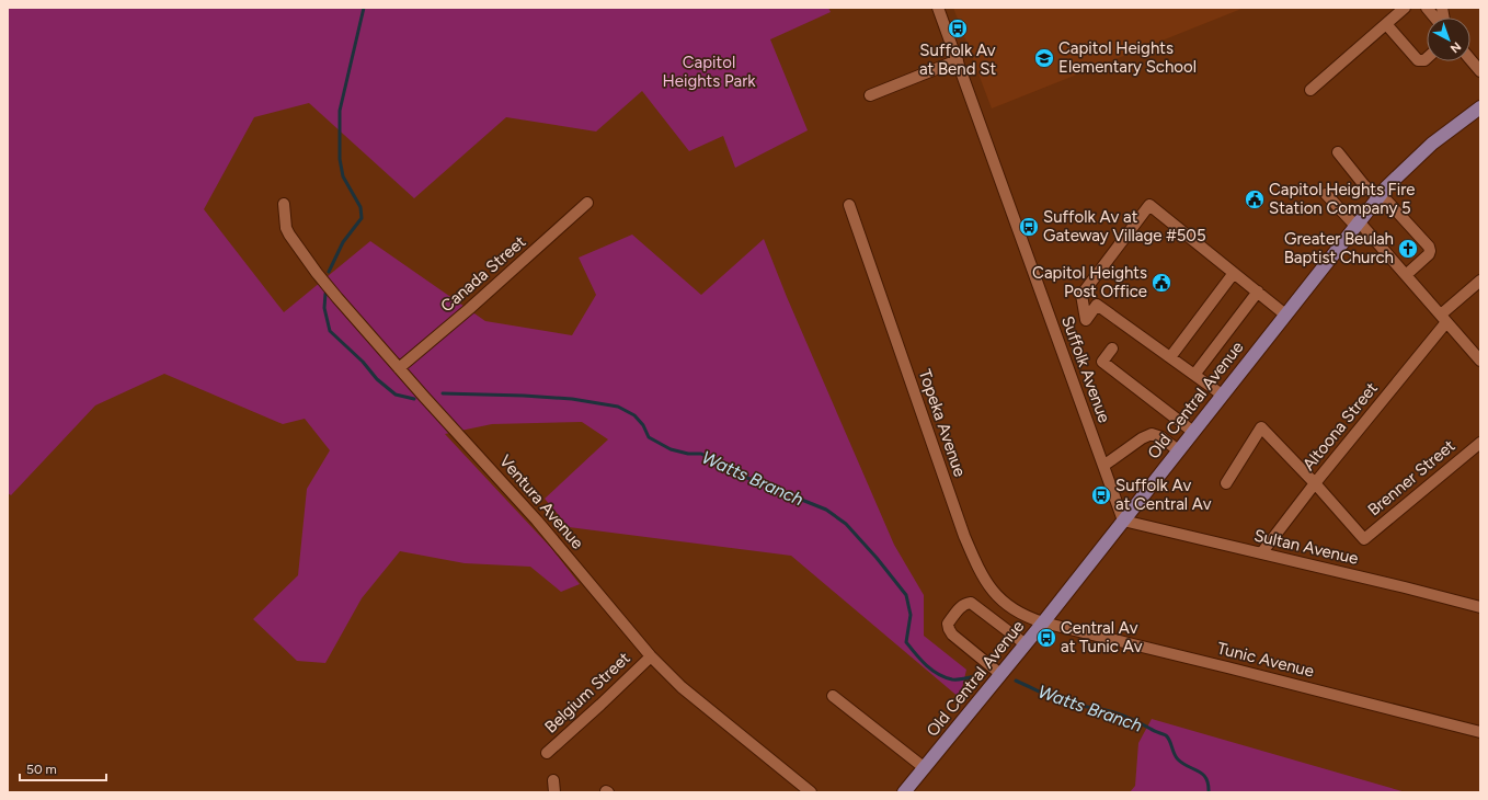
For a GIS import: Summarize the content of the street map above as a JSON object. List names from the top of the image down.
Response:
{
  "streets": {
    "main road": ["Old Central Avenue"],
    "street": [
      "Canada Street",
      "Suffolk Avenue",
      "Topeka Avenue",
      "Altoona Street",
      "Brenner Street",
      "Ventura Avenue",
      "Sultan Avenue",
      "Tunic Avenue",
      "Belgium Street"
    ]
  },
  "crossings": [
    ["Canada Street", "Ventura Avenue"],
    ["Suffolk Avenue", "Old Central Avenue"],
    ["Suffolk Avenue", "Sultan Avenue"],
    ["Old Central Avenue", "Topeka Avenue"],
    ["Old Central Avenue", "Sultan Avenue"],
    ["Old Central Avenue", "Tunic Avenue"],
    ["Topeka Avenue", "Tunic Avenue"],
    ["Altoona Street", "Brenner Street"],
    ["Altoona Street", "Sultan Avenue"],
    ["Ventura Avenue", "Belgium Street"]
  ],
  "water": ["Watts Branch"],
  "parks": ["Capitol Heights Park"],
  "places": {
    "bus stop": [
      "Suffolk Av at Bend St",
      "Suffolk Av at Gateway Village #505",
      "Suffolk Av at Central Av",
      "Central Av at Tunic Av"
    ],
    "school or university": ["Capitol Heights Elementary School"],
    "public building": ["Capitol Heights Fire Station Company 5", "Capitol Heights Post Office"],
    "church": ["Greater Beulah Baptist Church"]
  },
  "scale_bar": "50 m",
  "north": "bottom right"
}
